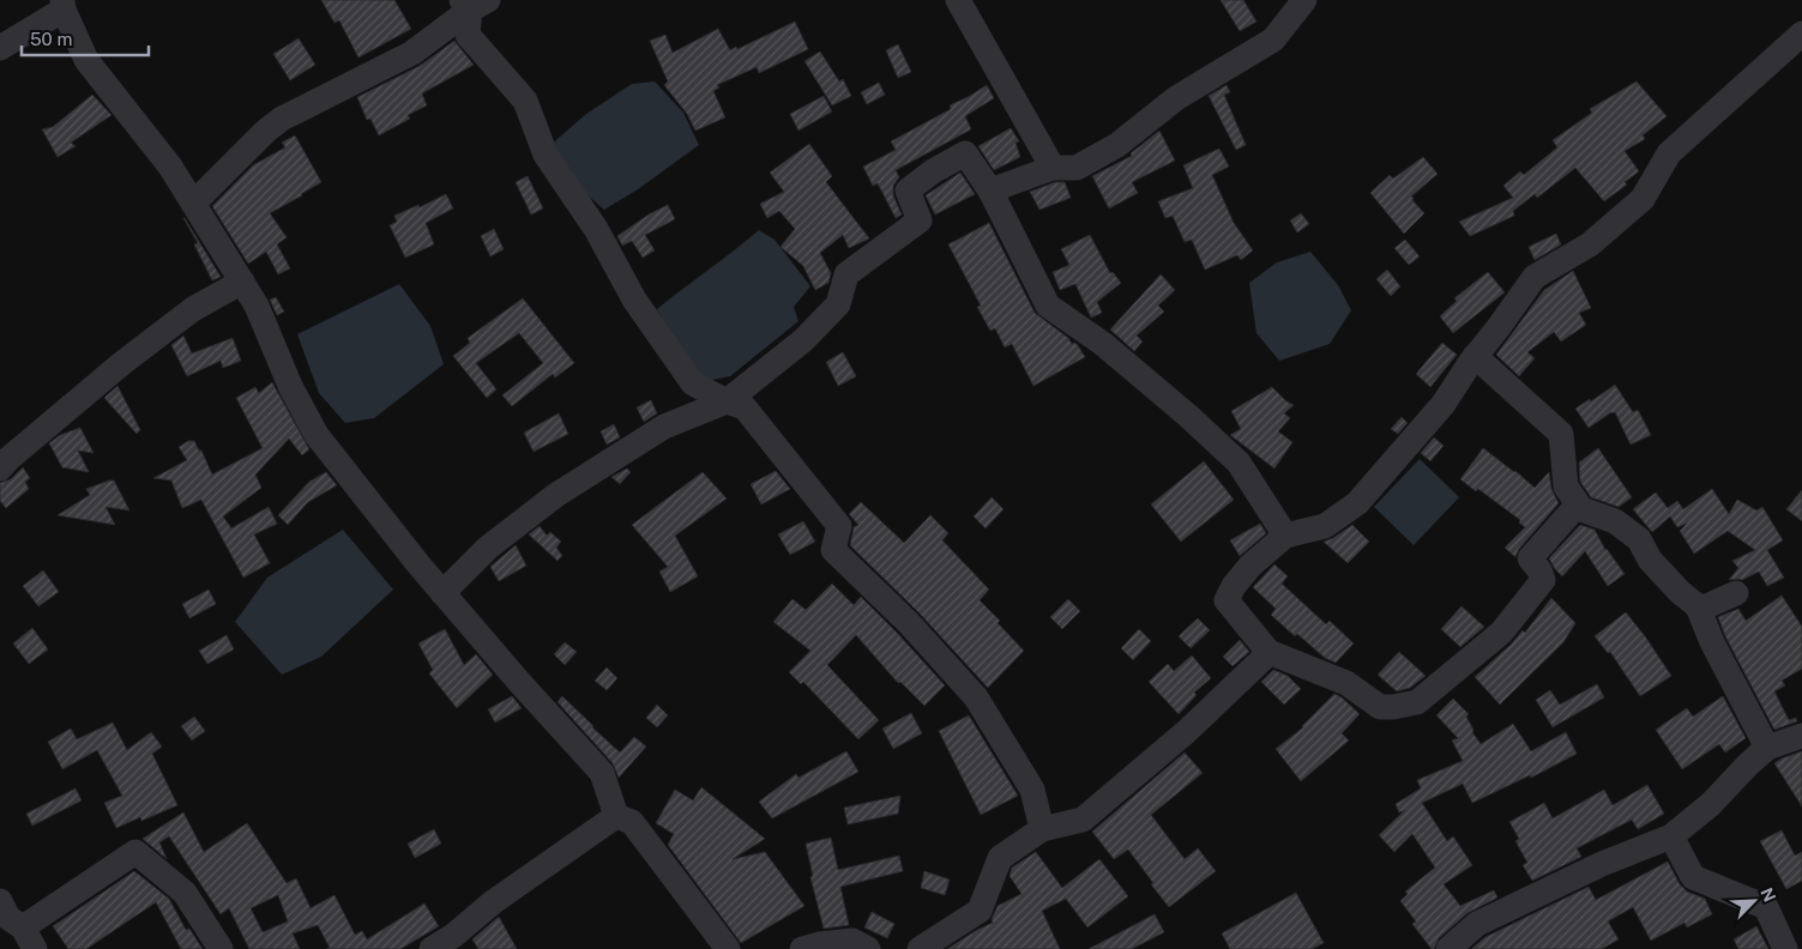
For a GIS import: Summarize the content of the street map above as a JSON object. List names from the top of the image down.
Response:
{
  "scale_bar": "50 m",
  "north": "top right"
}
